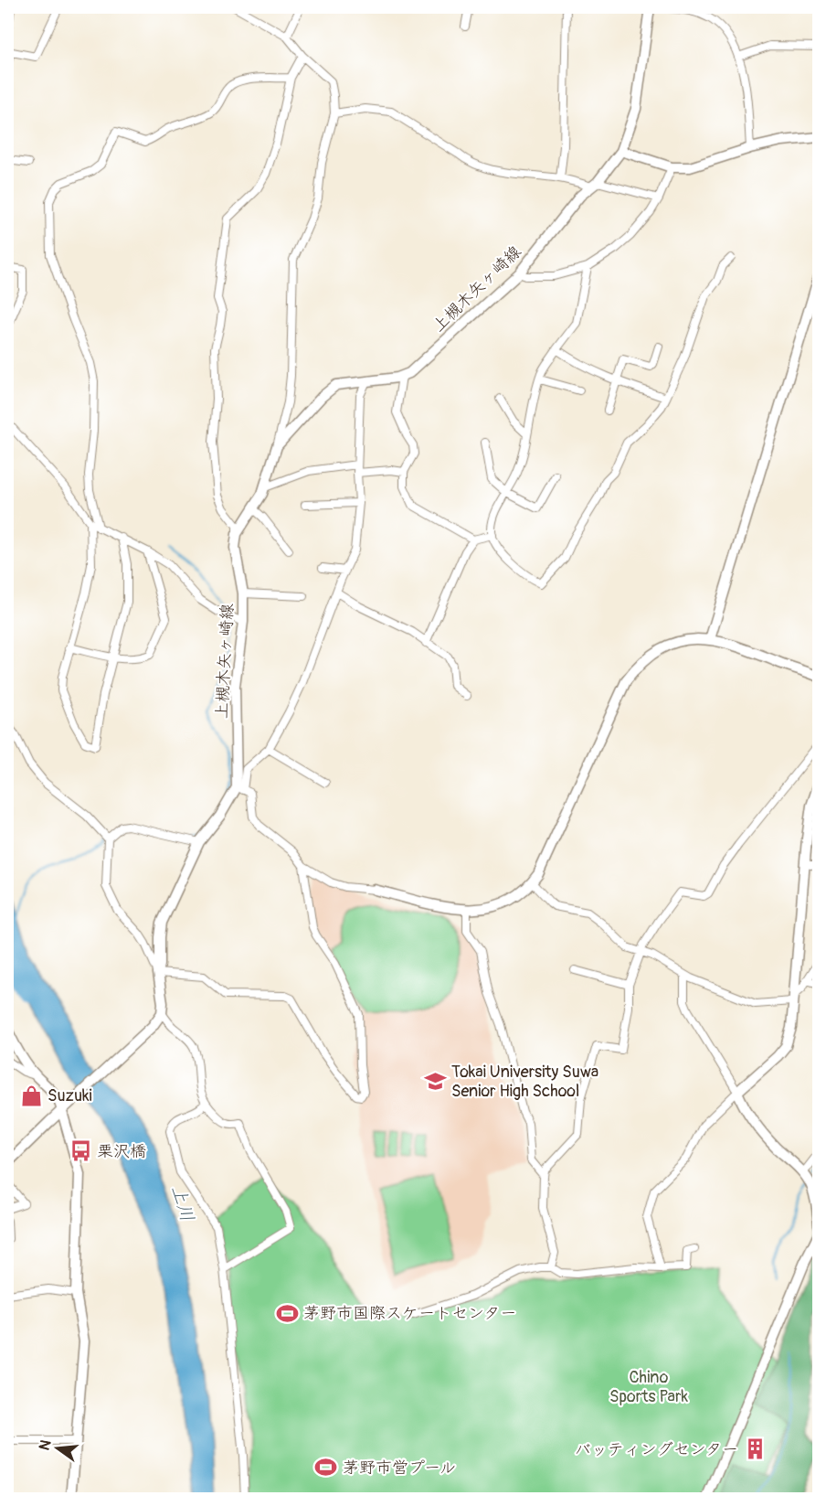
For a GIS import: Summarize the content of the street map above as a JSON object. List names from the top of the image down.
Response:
{
  "streets": {
    "main road": ["上槻木矢ヶ崎線"]
  },
  "water": ["上川"],
  "parks": ["Chino Sports Park"],
  "places": {
    "school or university": ["Tokai University Suwa Senior High School"],
    "shop": ["Suzuki"],
    "bus stop": ["栗沢橋"],
    "sports": ["茅野市国際スケートセンター", "茅野市営プール"],
    "building": ["バッティングセンター"]
  },
  "north": "left"
}
